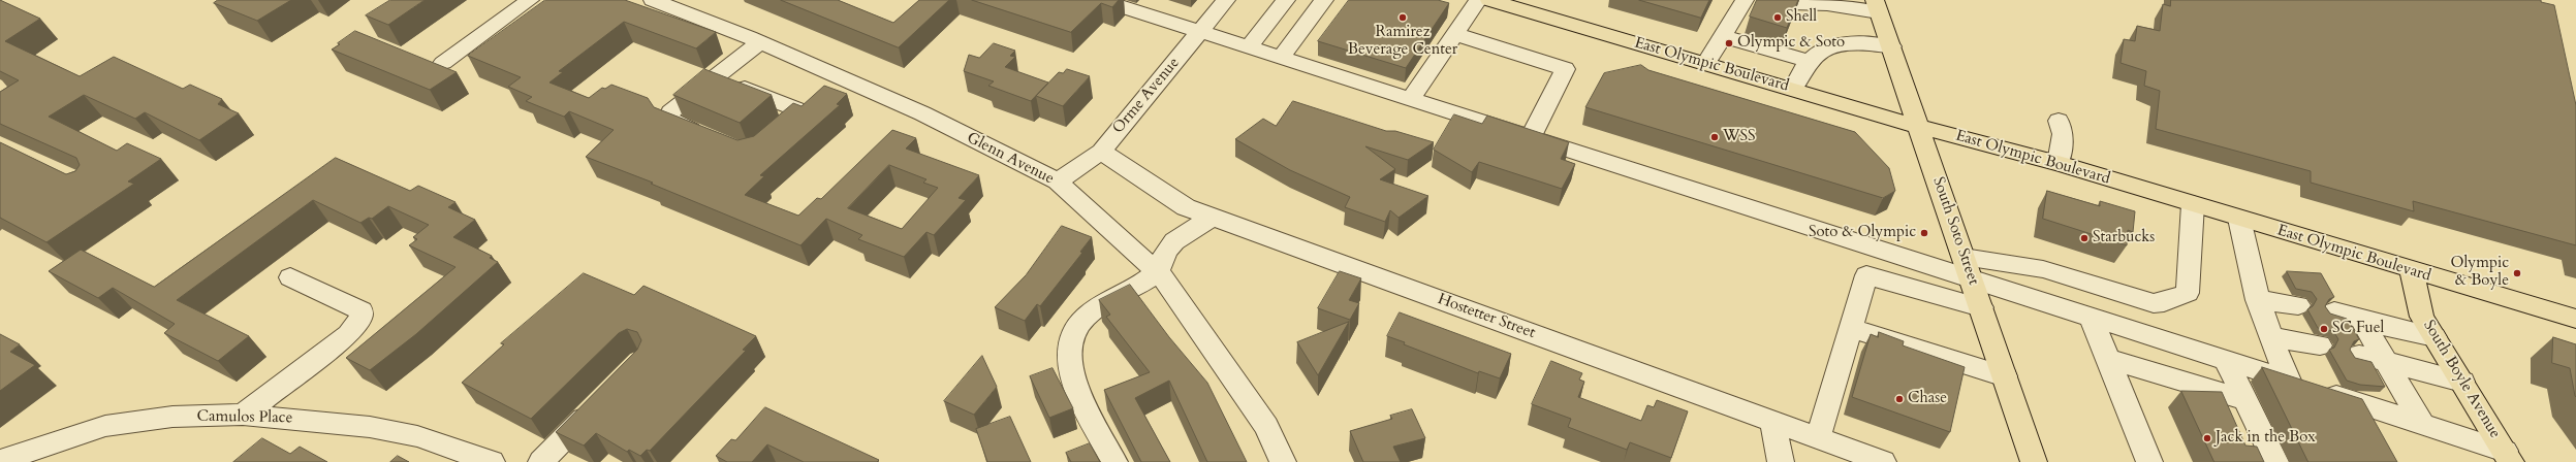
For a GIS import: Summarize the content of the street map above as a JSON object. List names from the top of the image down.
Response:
{
  "streets": {
    "main road": ["East Olympic Boulevard", "South Soto Street", "South Boyle Avenue"],
    "street": [
      "Orme Avenue",
      "Glenn Avenue",
      "Hostetter Street",
      "Camulos Place"
    ]
  },
  "crossings": [
    ["East Olympic Boulevard", "South Soto Street"],
    ["East Olympic Boulevard", "South Boyle Avenue"],
    ["Orme Avenue", "Glenn Avenue"],
    ["Orme Avenue", "Hostetter Street"]
  ],
  "places": [
    "Ramirez Beverage Center",
    "Shell",
    "Olympic & Soto",
    "WSS",
    "Soto & Olympic",
    "Starbucks",
    "Olympic & Boyle",
    "SC Fuel",
    "Chase",
    "Jack in the Box"
  ]
}
